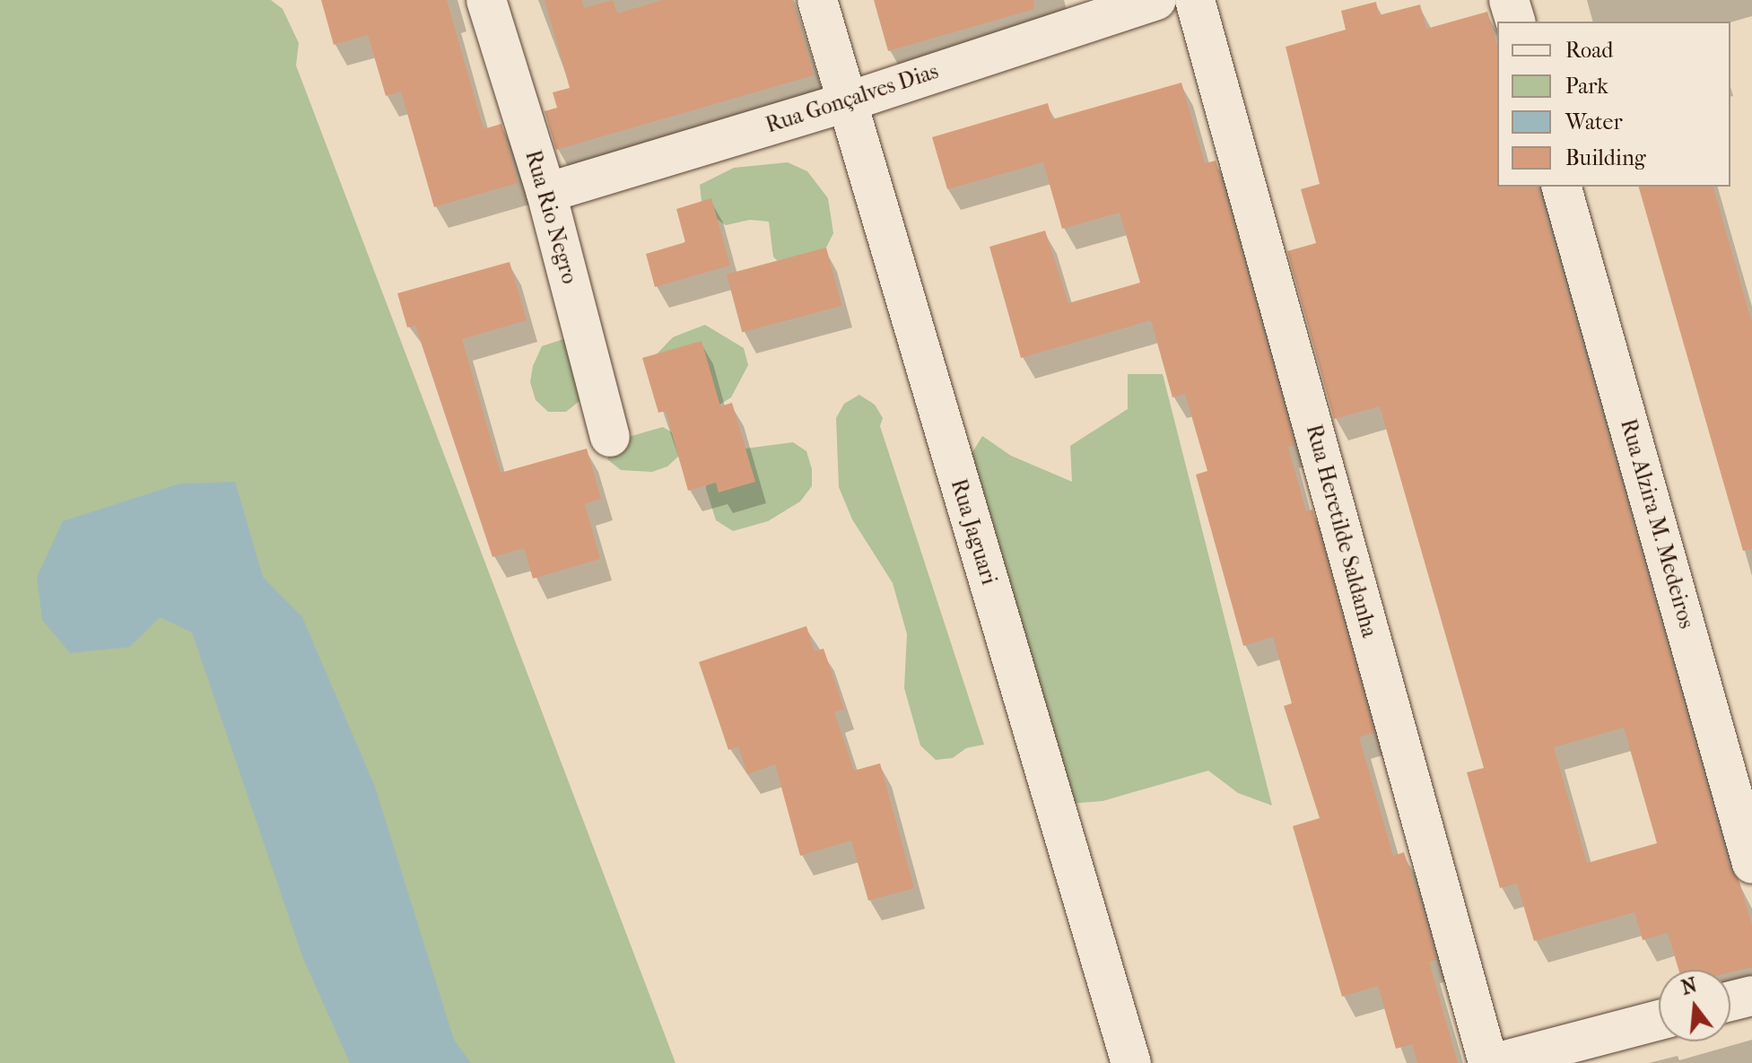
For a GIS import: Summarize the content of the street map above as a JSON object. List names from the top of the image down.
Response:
{
  "streets": {
    "street": [
      "Rua Gonçalves Dias",
      "Rua Rio Negro",
      "Rua Alzira M. Medeiros",
      "Rua Heretilde Saldanha",
      "Rua Jaguari"
    ]
  },
  "crossings": [
    ["Rua Gonçalves Dias", "Rua Rio Negro"],
    ["Rua Gonçalves Dias", "Rua Jaguari"]
  ],
  "legend": [
    "Road",
    "Park",
    "Water",
    "Building"
  ],
  "north": "top"
}
